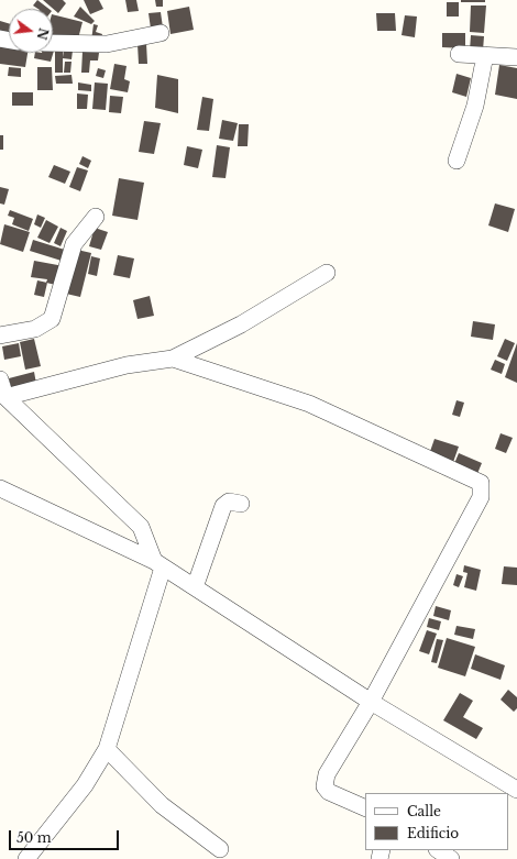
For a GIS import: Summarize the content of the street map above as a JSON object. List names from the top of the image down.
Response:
{
  "legend": ["Calle", "Edificio"],
  "scale_bar": "50 m",
  "north": "right"
}
